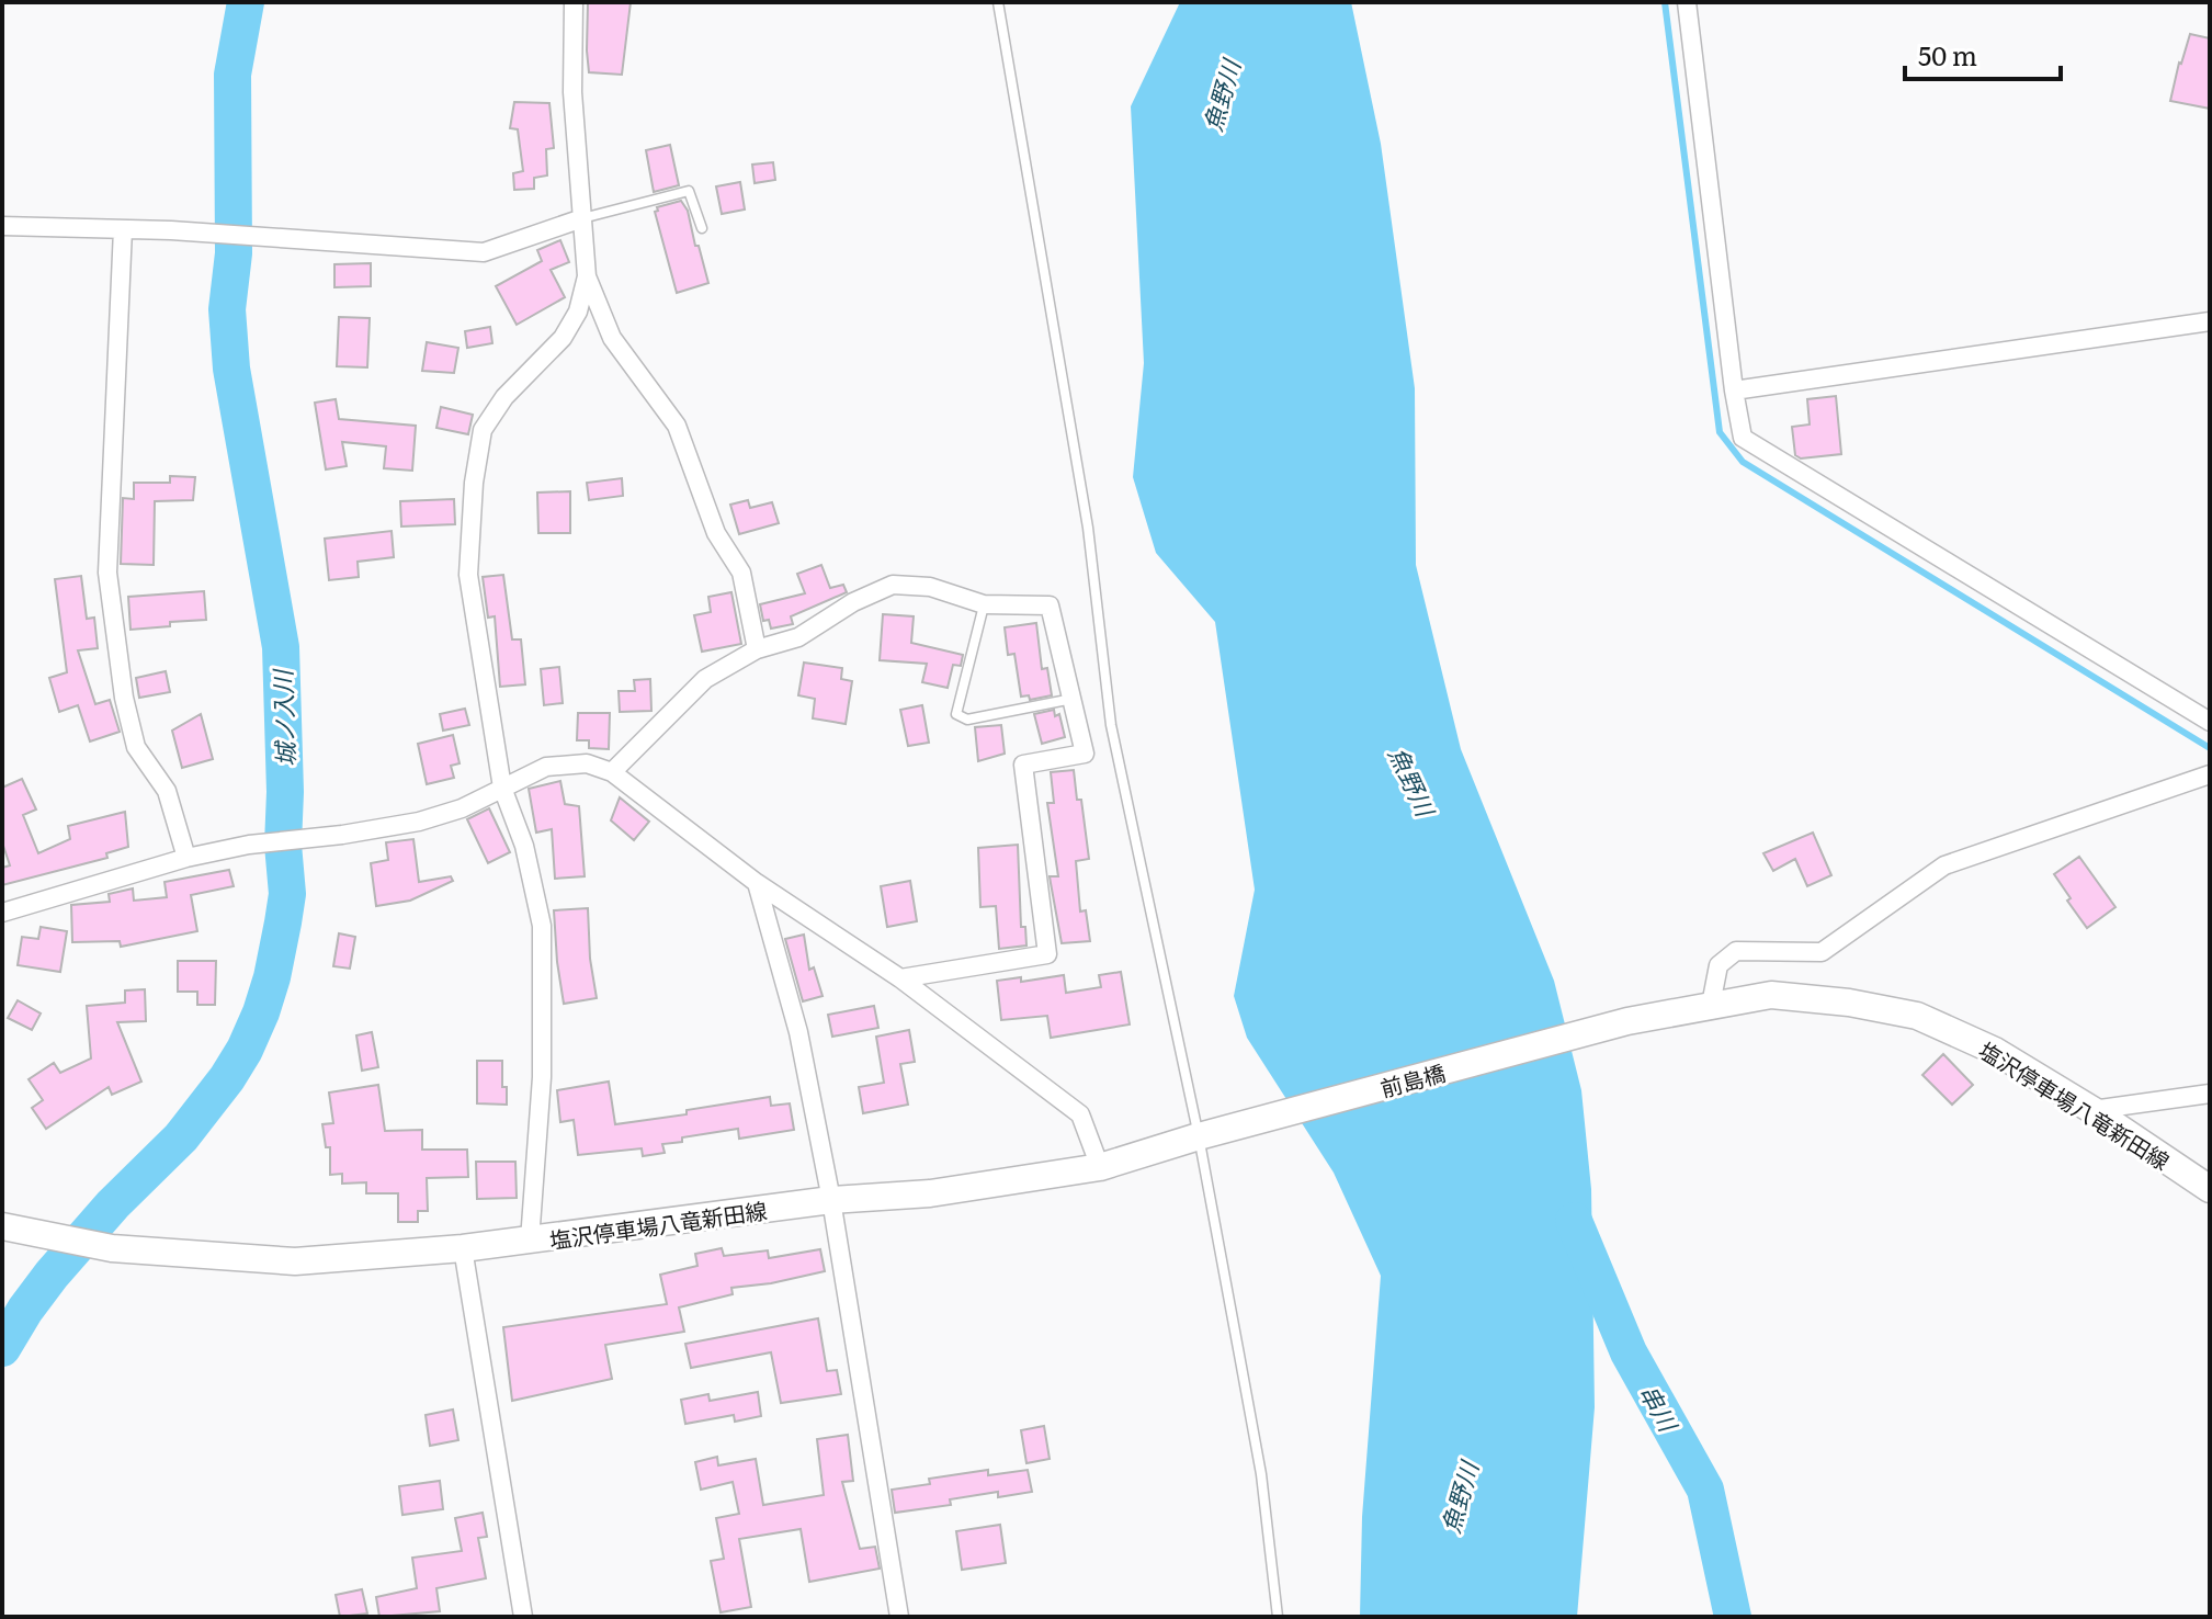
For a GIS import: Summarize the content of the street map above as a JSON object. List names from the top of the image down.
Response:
{
  "streets": {
    "main road": ["前島橋", "塩沢停車場八竜新田線"]
  },
  "crossings": [
    ["前島橋", "塩沢停車場八竜新田線"]
  ],
  "water": ["魚野川", "城ノ入川", "串川"],
  "scale_bar": "50 m"
}
